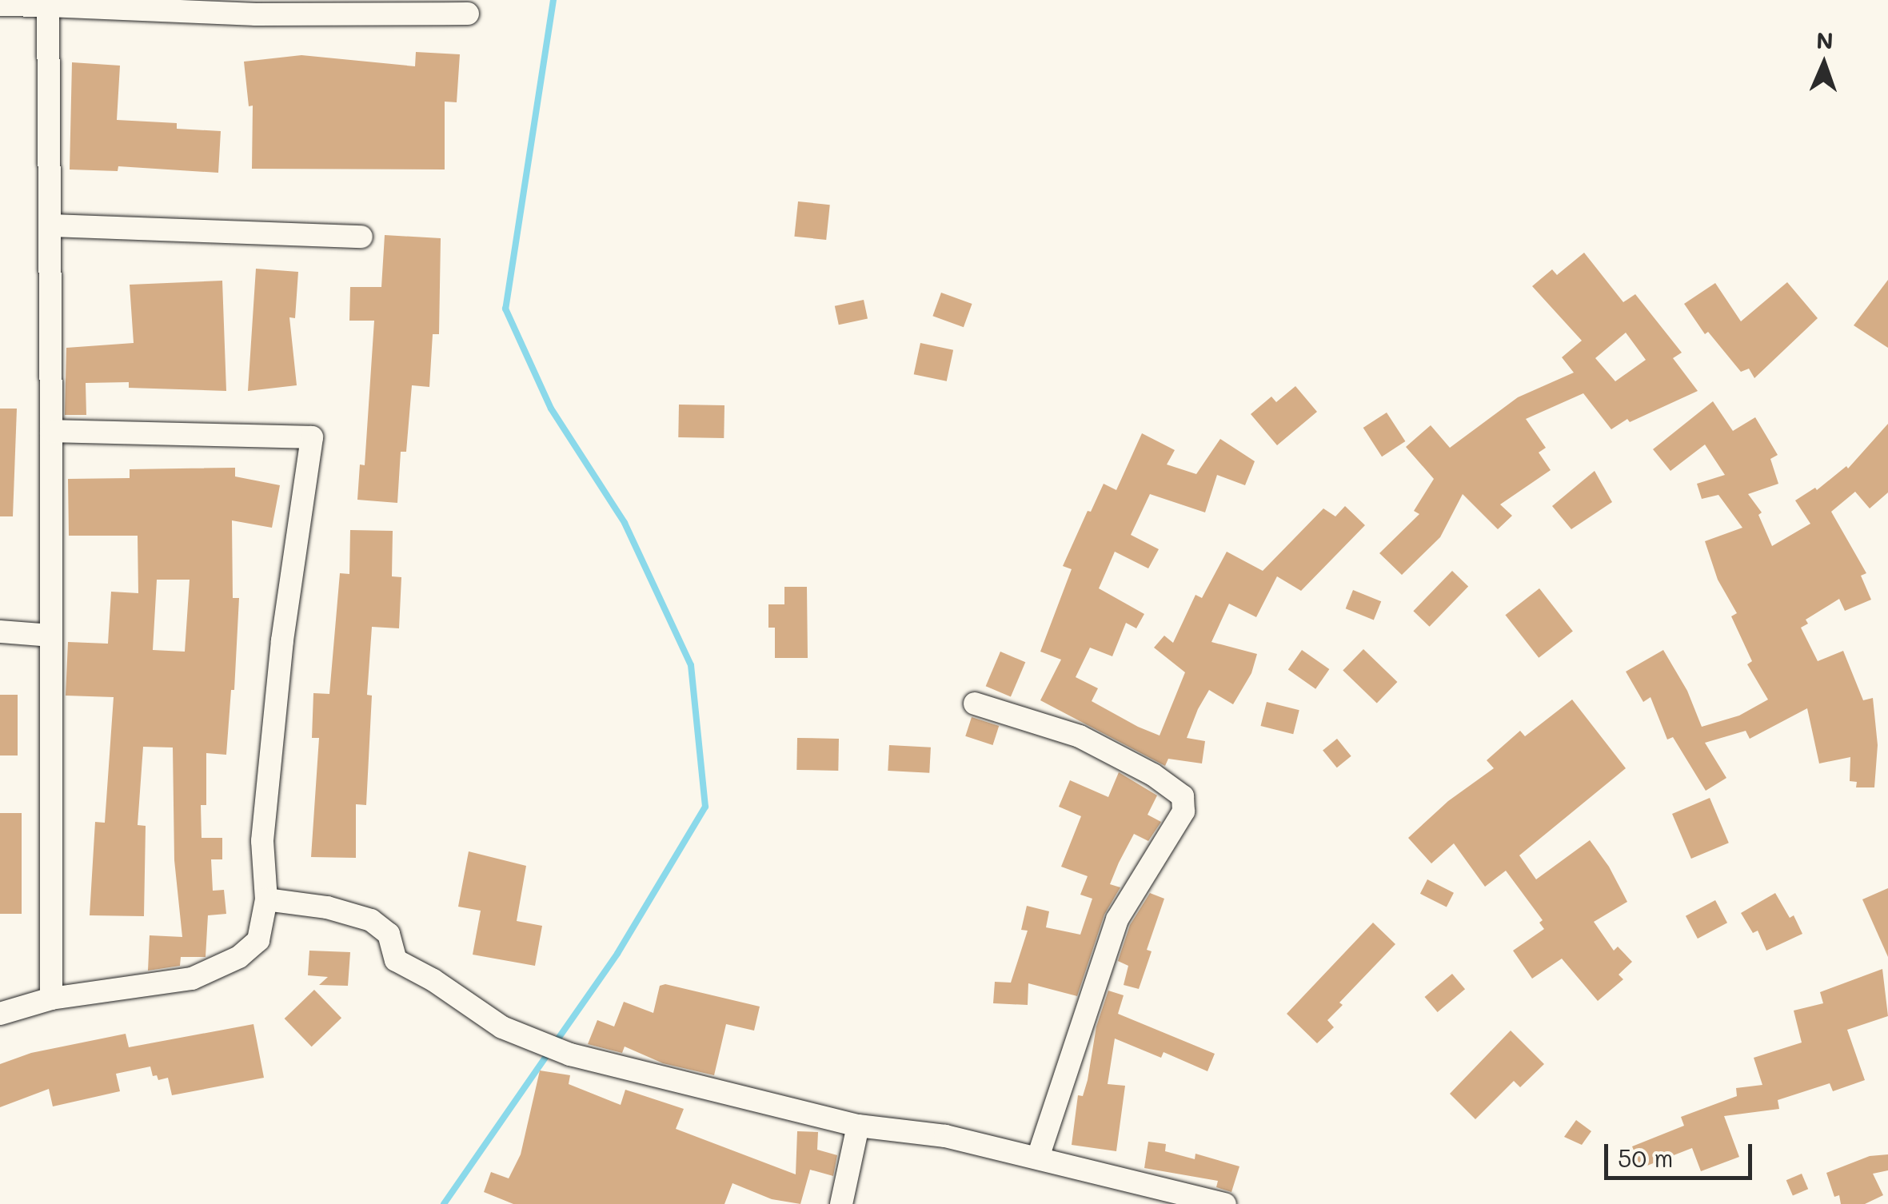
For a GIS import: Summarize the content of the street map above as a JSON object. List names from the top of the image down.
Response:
{
  "scale_bar": "50 m",
  "north": "top"
}
